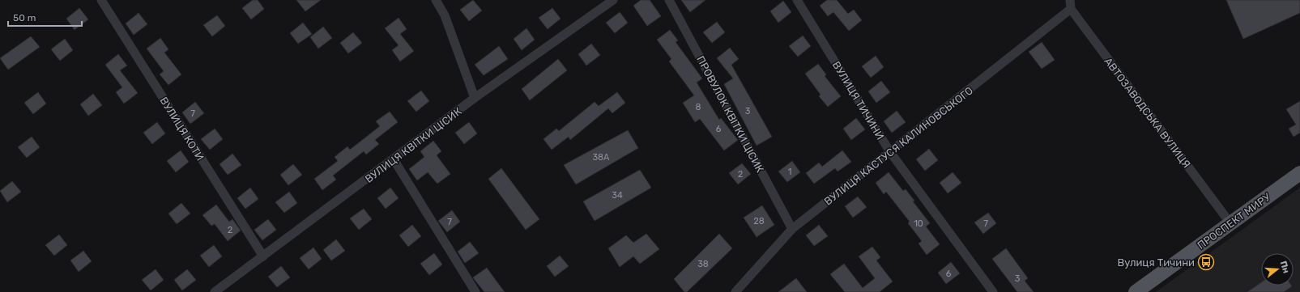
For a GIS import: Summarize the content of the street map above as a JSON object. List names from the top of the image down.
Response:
{
  "streets": {
    "main road": ["ПРОСПЕКТ МИРУ"],
    "street": [
      "ВУЛИЦЯ ТИЧИНИ",
      "АВТОЗАВОДСЬКА ВУЛИЦЯ",
      "ПРОВУЛОК КВІТКИ ЦІСИК",
      "ВУЛИЦЯ КОТИ",
      "ВУЛИЦЯ КВІТКИ ЦІСИК",
      "ВУЛИЦЯ КАСТУСЯ КАЛИНОВСЬКОГО"
    ]
  },
  "crossings": [
    ["ВУЛИЦЯ ТИЧИНИ", "ВУЛИЦЯ КАСТУСЯ КАЛИНОВСЬКОГО"],
    ["АВТОЗАВОДСЬКА ВУЛИЦЯ", "ВУЛИЦЯ КАСТУСЯ КАЛИНОВСЬКОГО"],
    ["АВТОЗАВОДСЬКА ВУЛИЦЯ", "ПРОСПЕКТ МИРУ"],
    ["ПРОВУЛОК КВІТКИ ЦІСИК", "ВУЛИЦЯ КАСТУСЯ КАЛИНОВСЬКОГО"],
    ["ВУЛИЦЯ КОТИ", "ВУЛИЦЯ КВІТКИ ЦІСИК"]
  ],
  "places": {
    "bus stop": ["Вулиця Тичини"]
  },
  "house_numbers": [
    "8",
    "3",
    "7",
    "6",
    "38А",
    "1",
    "2",
    "34",
    "28",
    "7",
    "10",
    "7",
    "2",
    "38",
    "6",
    "3"
  ],
  "scale_bar": "50 m",
  "north": "right"
}
